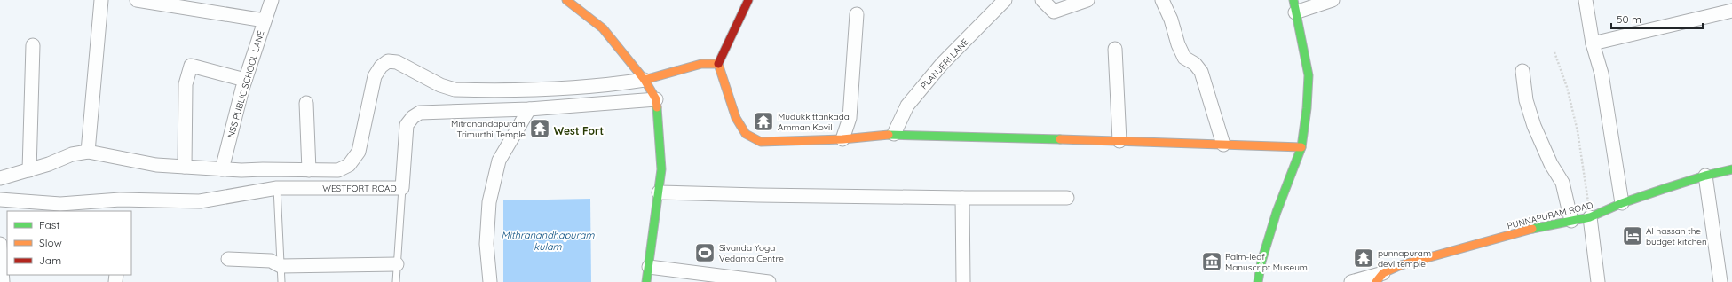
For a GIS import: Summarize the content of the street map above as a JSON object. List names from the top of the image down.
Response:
{
  "streets": {
    "street": [
      "PLANJERI LANE",
      "NSS PUBLIC SCHOOL LANE",
      "WESTFORT ROAD",
      "PUNNAPURAM ROAD"
    ]
  },
  "districts": ["West Fort"],
  "water": ["Mithranandhapuram kulam"],
  "places": {
    "temple": ["Mudukkittankada Amman Kovil", "Mitranandapuram Trimurthi Temple", "punnapuram devi temple"],
    "hotel": ["Al hassan the budget kitchen"],
    "sports": ["Sivanda Yoga Vedanta Centre"],
    "museum": ["Palm-leaf Manuscript Museum"]
  },
  "legend": ["Fast", "Slow", "Jam"],
  "scale_bar": "50 m"
}
